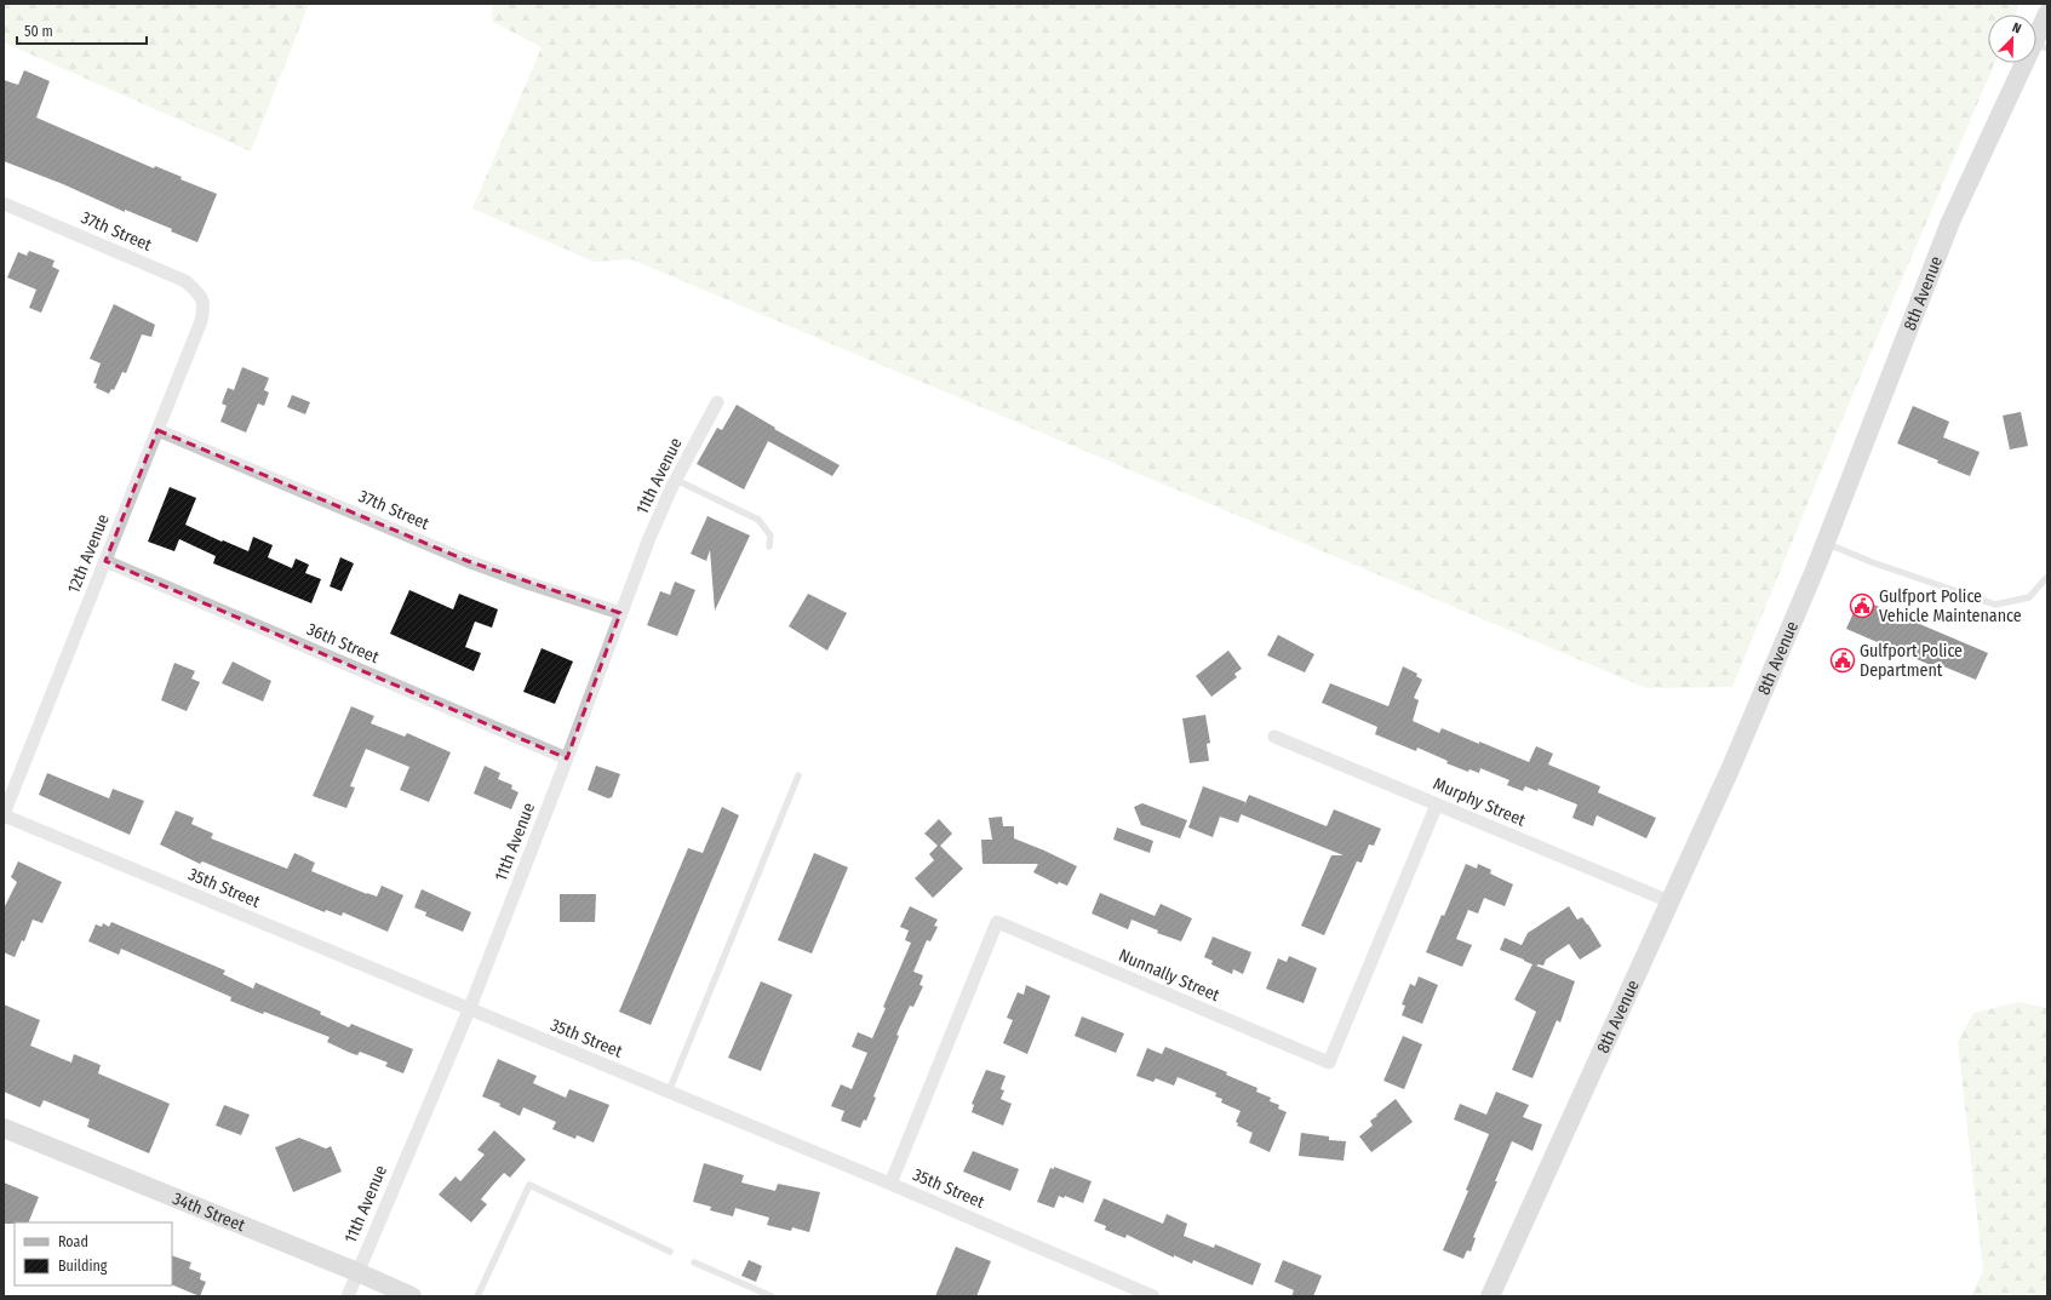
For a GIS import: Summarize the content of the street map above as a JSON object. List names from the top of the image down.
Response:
{
  "streets": {
    "street": [
      "37th Street",
      "8th Avenue",
      "11th Avenue",
      "12th Avenue",
      "36th Street",
      "Murphy Street",
      "35th Street",
      "Nunnally Street",
      "34th Street"
    ]
  },
  "crossings": [
    ["37th Street", "11th Avenue"],
    ["37th Street", "12th Avenue"],
    ["8th Avenue", "Murphy Street"],
    ["11th Avenue", "36th Street"],
    ["11th Avenue", "35th Street"],
    ["11th Avenue", "34th Street"],
    ["12th Avenue", "36th Street"],
    ["12th Avenue", "35th Street"],
    ["Murphy Street", "Nunnally Street"],
    ["35th Street", "Nunnally Street"]
  ],
  "places": {
    "public building": ["Gulfport Police Vehicle Maintenance", "Gulfport Police Department"]
  },
  "legend": ["Road", "Building"],
  "scale_bar": "50 m",
  "north": "top right"
}
